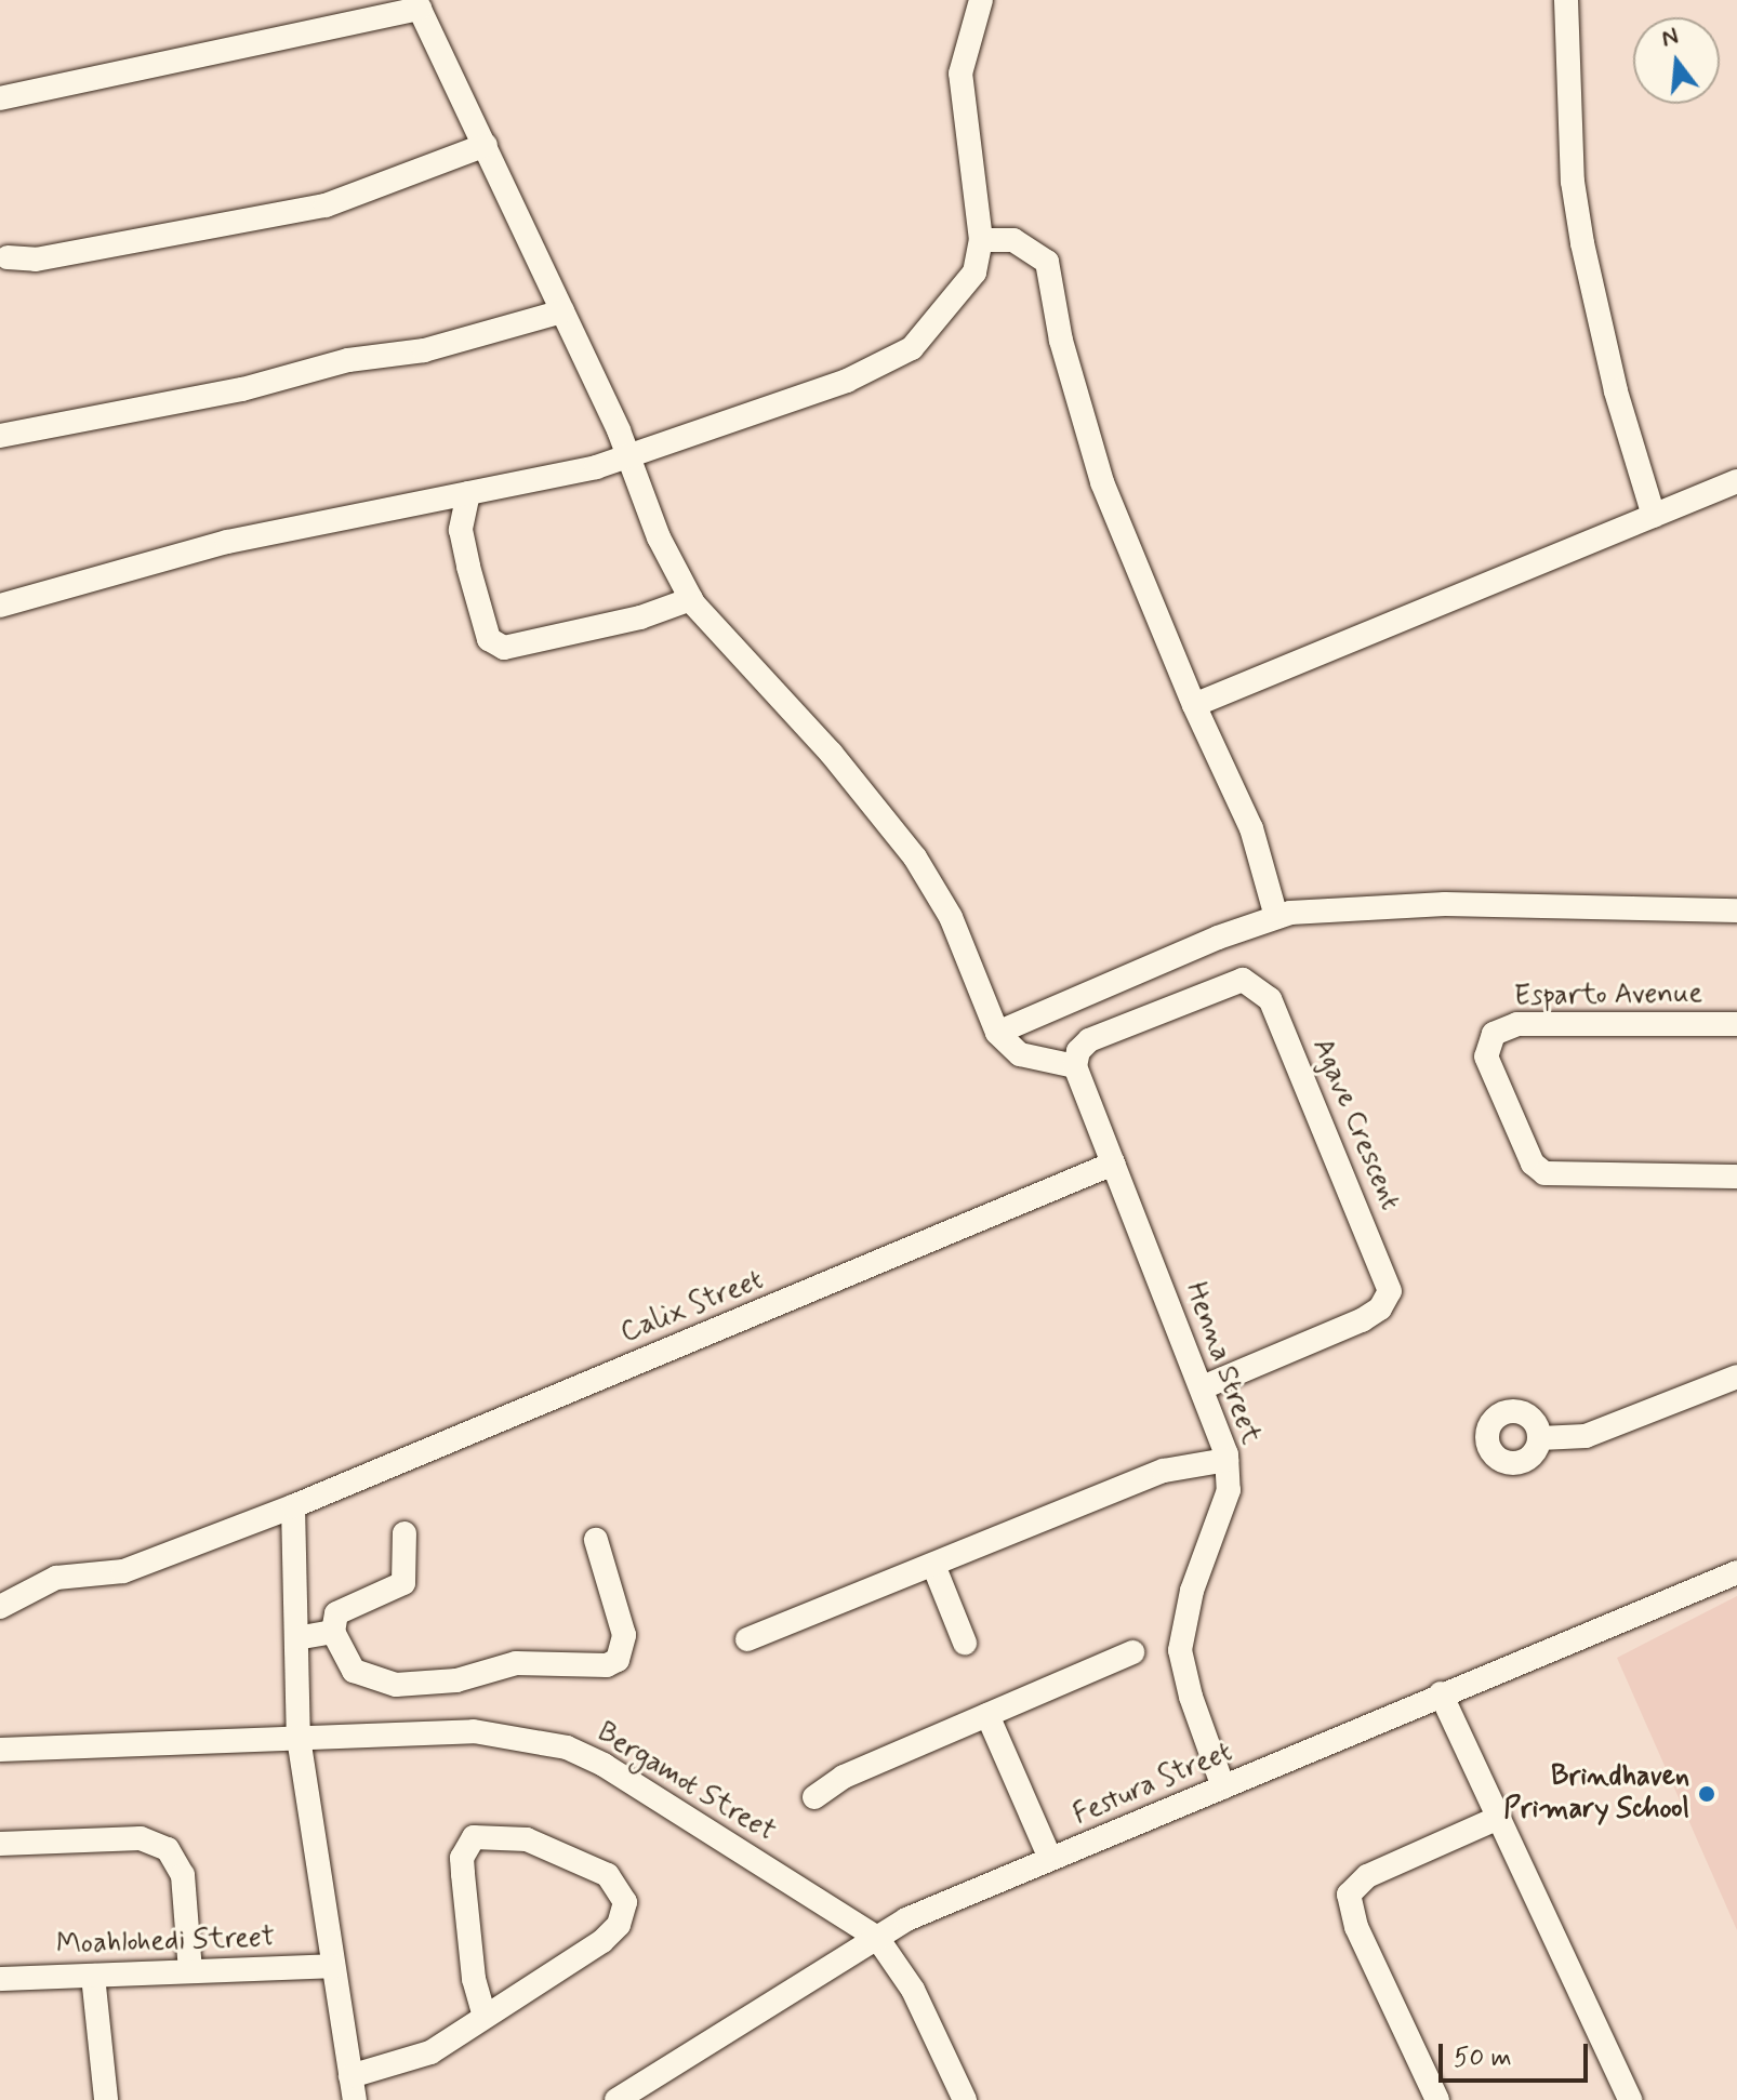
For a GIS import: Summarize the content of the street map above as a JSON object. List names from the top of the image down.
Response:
{
  "streets": {
    "street": [
      "Esparto Avenue",
      "Agave Crescent",
      "Calix Street",
      "Henna Street",
      "Bergamot Street",
      "Festura Street",
      "Moahlohedi Street"
    ]
  },
  "crossings": [
    ["Agave Crescent", "Henna Street"],
    ["Calix Street", "Henna Street"],
    ["Henna Street", "Festura Street"],
    ["Bergamot Street", "Festura Street"]
  ],
  "places": ["Brindhaven Primary School"],
  "scale_bar": "50 m",
  "north": "top"
}
